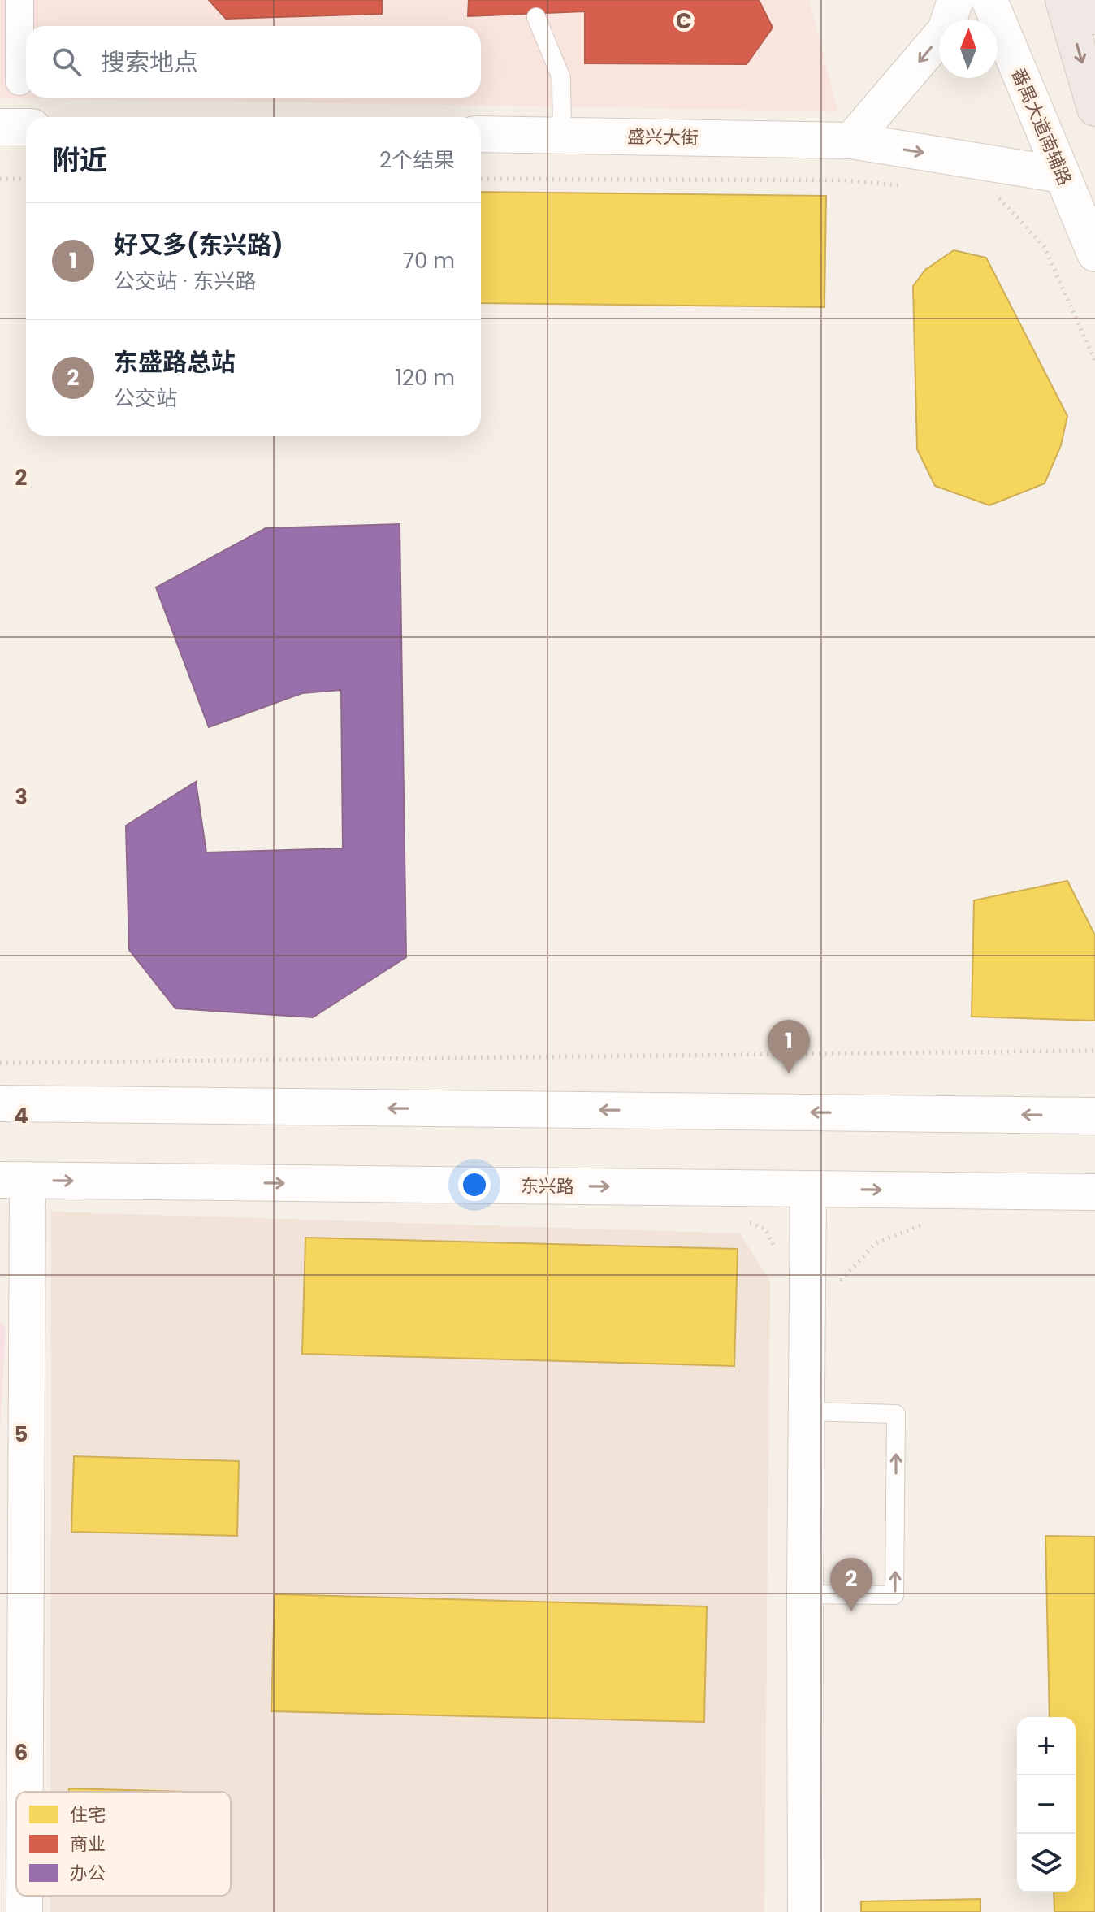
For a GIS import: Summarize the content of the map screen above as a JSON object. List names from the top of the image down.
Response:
{
  "streets": {
    "main road": ["番禺大道南辅路", "盛兴大街", "东兴路"]
  },
  "crossings": [
    ["番禺大道南辅路", "盛兴大街"]
  ],
  "one_way": ["盛兴大街"],
  "legend": ["住宅", "商业", "办公"],
  "north": "top",
  "page": {
    "search": "搜索地点",
    "heading": ["附近", "2个结果"],
    "list": [
      {
        "mark": "1",
        "name": "好又多(东兴路)",
        "note": "公交站 · 东兴路",
        "value": "70 m"
      },
      {
        "mark": "2",
        "name": "东盛路总站",
        "note": "公交站",
        "value": "120 m"
      }
    ],
    "pins": ["1", "2"],
    "map_buttons": ["+", "−"]
  },
  "grid": {
    "columns": ["C"],
    "rows": [
      "2",
      "3",
      "4",
      "5",
      "6"
    ]
  }
}
